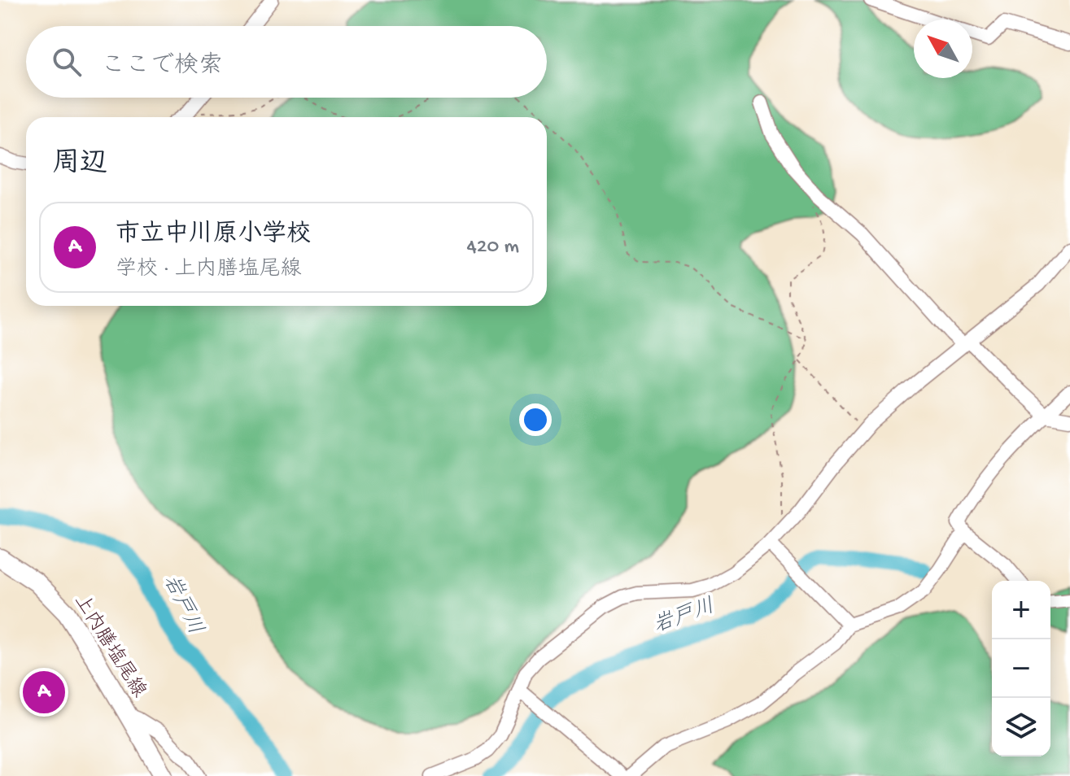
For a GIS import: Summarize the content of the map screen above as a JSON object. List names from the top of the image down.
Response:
{
  "streets": {
    "main road": ["上内膳塩尾線"]
  },
  "water": ["岩戸川"],
  "north": "top left",
  "page": {
    "search": "ここで検索",
    "heading": "周辺",
    "list": [
      {
        "mark": "A",
        "name": "市立中川原小学校",
        "note": "学校 · 上内膳塩尾線",
        "value": "420 m"
      }
    ],
    "map_buttons": ["+", "−"],
    "pins": "A"
  }
}
